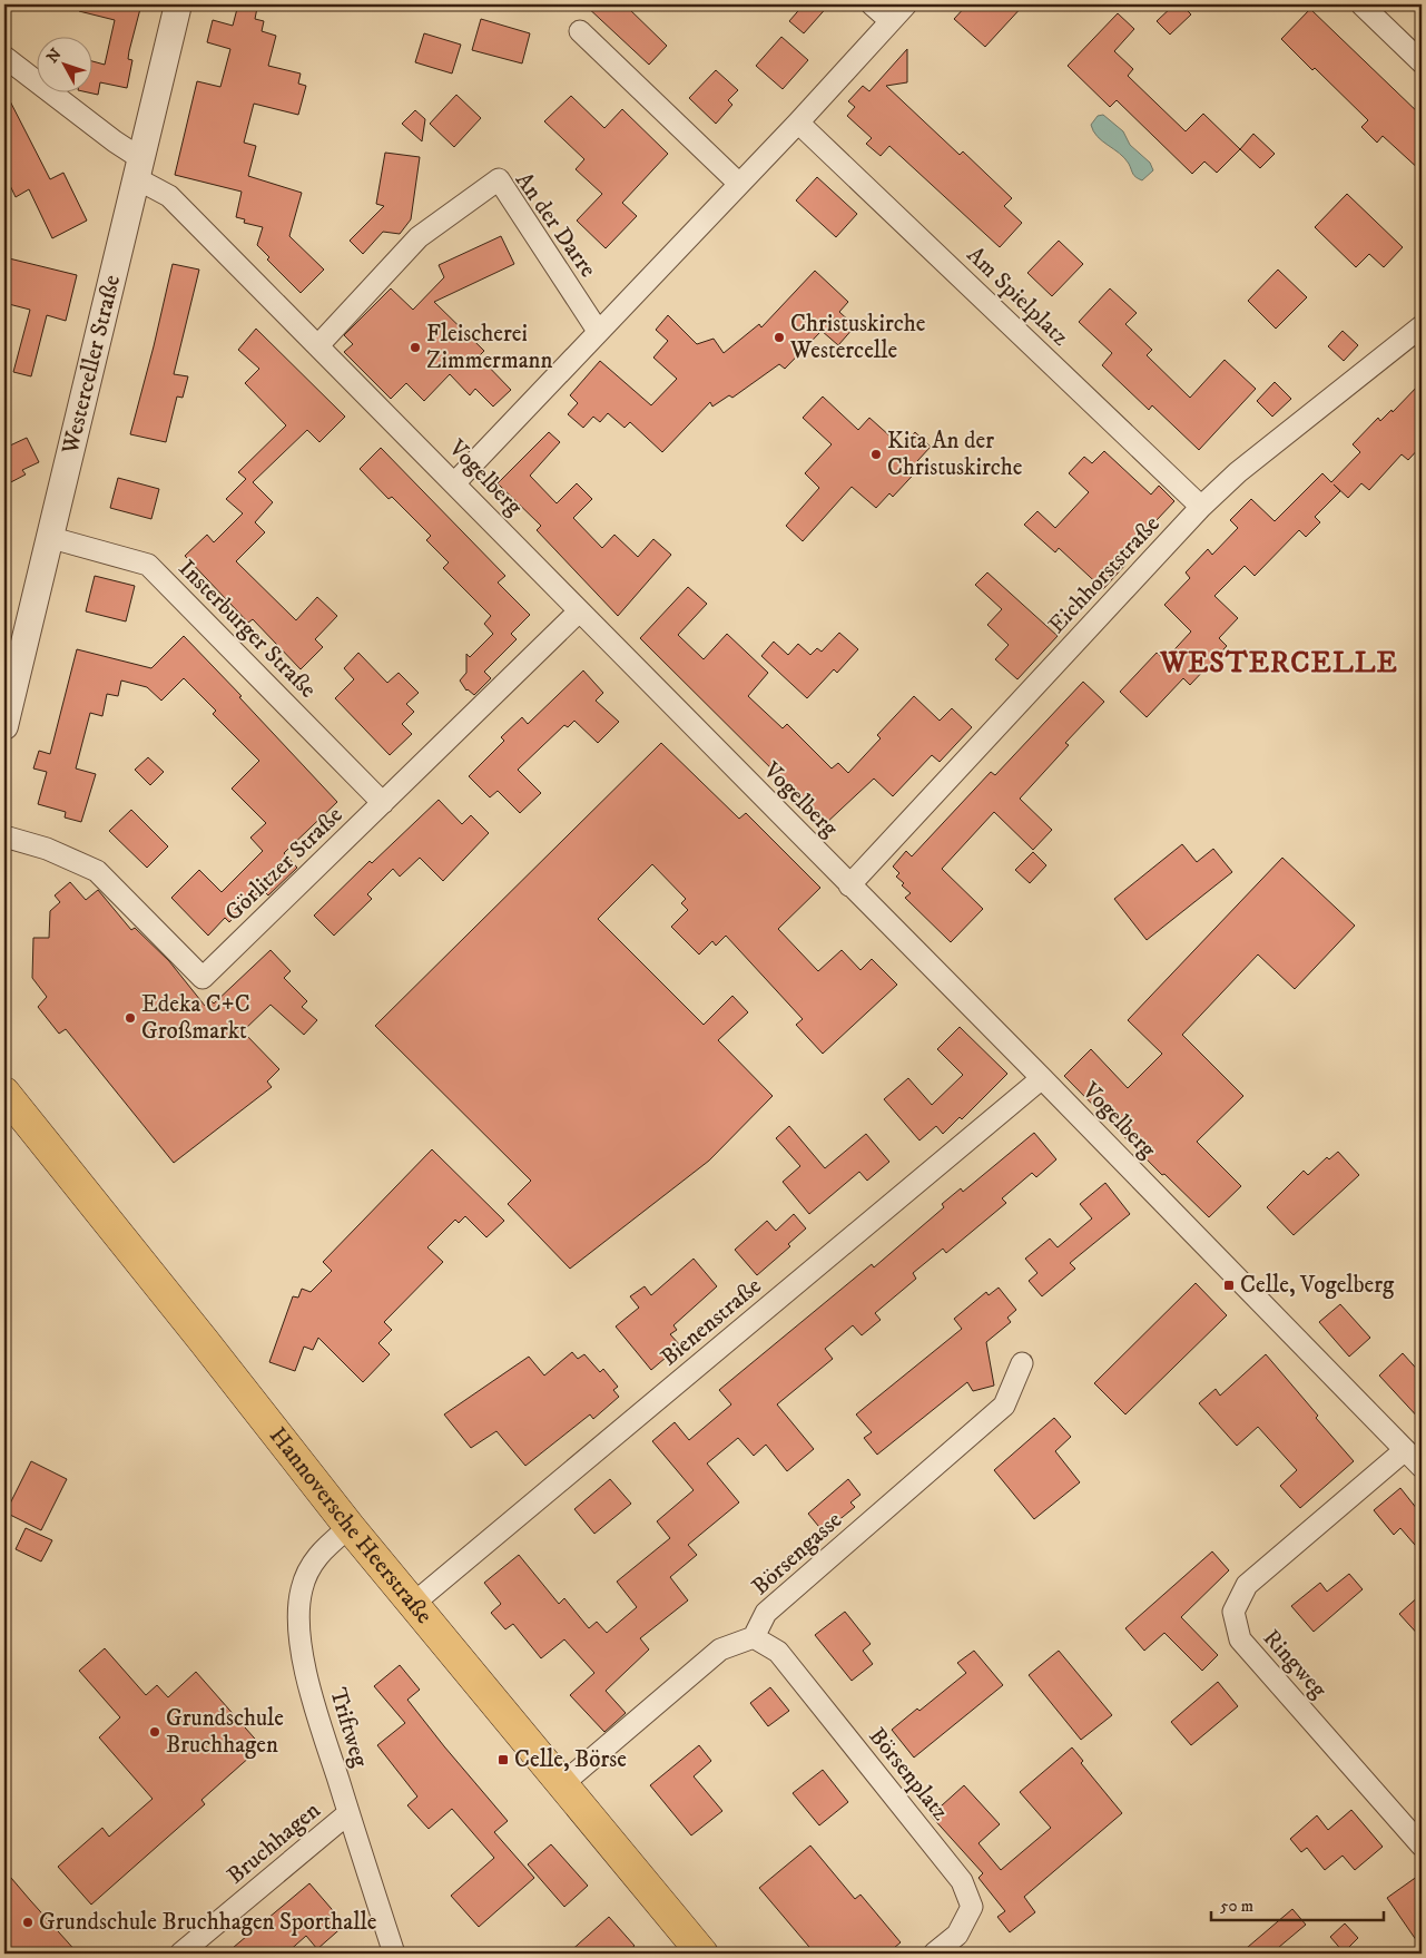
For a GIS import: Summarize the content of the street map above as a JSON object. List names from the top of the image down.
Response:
{
  "streets": {
    "main road": ["Hannoversche Heerstraße"],
    "street": [
      "An der Darre",
      "Am Spielplatz",
      "Westerceller Straße",
      "Vogelberg",
      "Eichhorststraße",
      "Insterburger Straße",
      "Görlitzer Straße",
      "Bienenstraße",
      "Börsengasse",
      "Ringweg",
      "Triftweg",
      "Börsenplatz",
      "Bruchhagen"
    ]
  },
  "crossings": [
    ["An der Darre", "Vogelberg"],
    ["Am Spielplatz", "Eichhorststraße"],
    ["Westerceller Straße", "Vogelberg"],
    ["Westerceller Straße", "Insterburger Straße"],
    ["Vogelberg", "Eichhorststraße"],
    ["Vogelberg", "Görlitzer Straße"],
    ["Vogelberg", "Bienenstraße"],
    ["Vogelberg", "Ringweg"],
    ["Insterburger Straße", "Görlitzer Straße"],
    ["Bienenstraße", "Hannoversche Heerstraße"],
    ["Hannoversche Heerstraße", "Triftweg"],
    ["Börsengasse", "Börsenplatz"],
    ["Triftweg", "Bruchhagen"]
  ],
  "districts": ["WESTERCELLE"],
  "places": {
    "other": [
      "Christuskirche Westercelle",
      "Fleischerei Zimmermann",
      "Kita An der Christuskirche",
      "Edeka C+C Großmarkt",
      "Grundschule Bruchhagen",
      "Grundschule Bruchhagen Sporthalle"
    ],
    "transit": ["Celle, Vogelberg", "Celle, Börse"]
  },
  "scale_bar": "50 m",
  "north": "top left"
}
